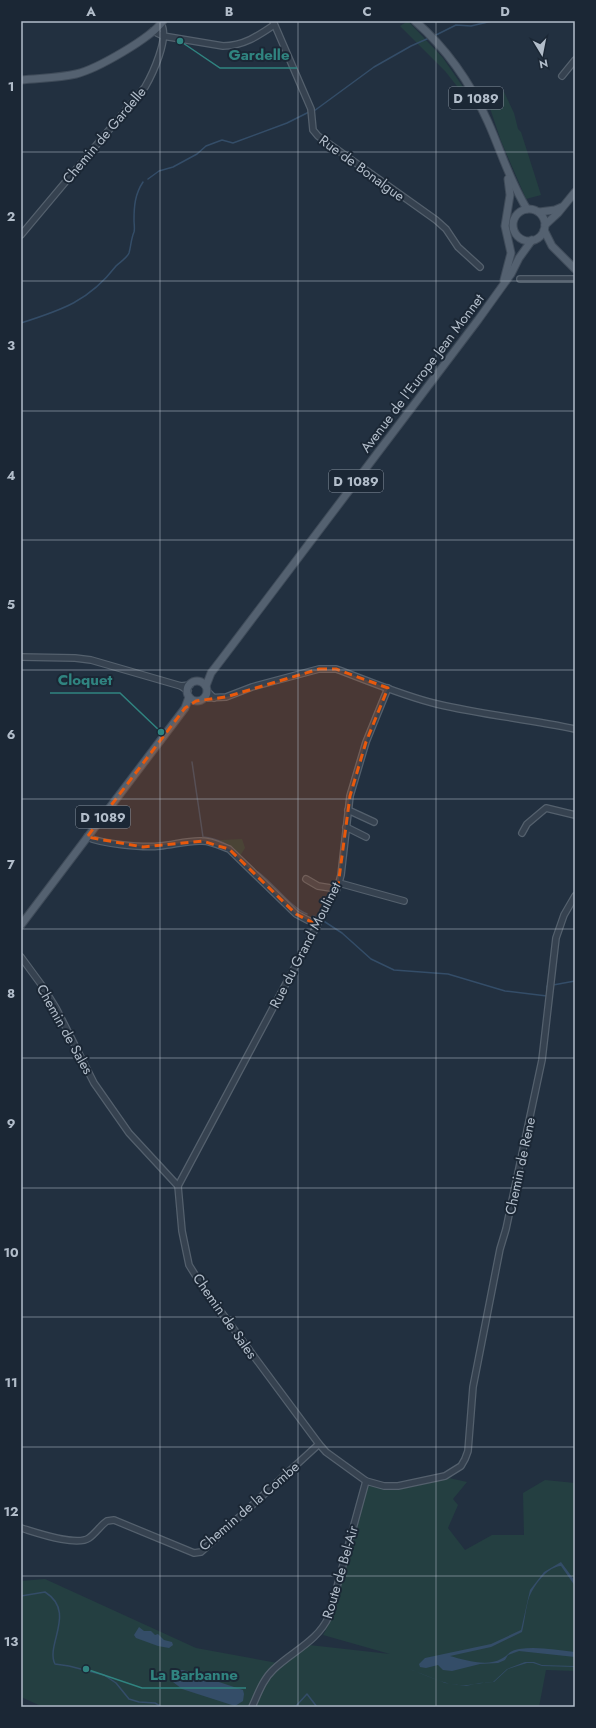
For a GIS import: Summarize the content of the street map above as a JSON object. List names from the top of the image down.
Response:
{
  "streets": {
    "main road": ["D 1089", "Avenue de l'Europe Jean Monnet"],
    "street": [
      "Chemin de Gardelle",
      "Rue de Bonalgue",
      "Rue du Grand Moulinet",
      "Chemin de Sales",
      "Chemin de Rene",
      "Chemin de la Combe",
      "Route de Bel-Air"
    ]
  },
  "crossings": [
    ["D 1089", "Avenue de l'Europe Jean Monnet"],
    ["Rue du Grand Moulinet", "Chemin de Sales"],
    ["Chemin de Sales", "Chemin de Rene"],
    ["Chemin de Sales", "Chemin de la Combe"],
    ["Chemin de Sales", "Route de Bel-Air"]
  ],
  "places": ["Gardelle", "Cloquet", "La Barbanne"],
  "north": "bottom",
  "grid": {
    "columns": [
      "A",
      "B",
      "C",
      "D"
    ],
    "rows": [
      "1",
      "2",
      "3",
      "4",
      "5",
      "6",
      "7",
      "8",
      "9",
      "10",
      "11",
      "12",
      "13"
    ]
  }
}
